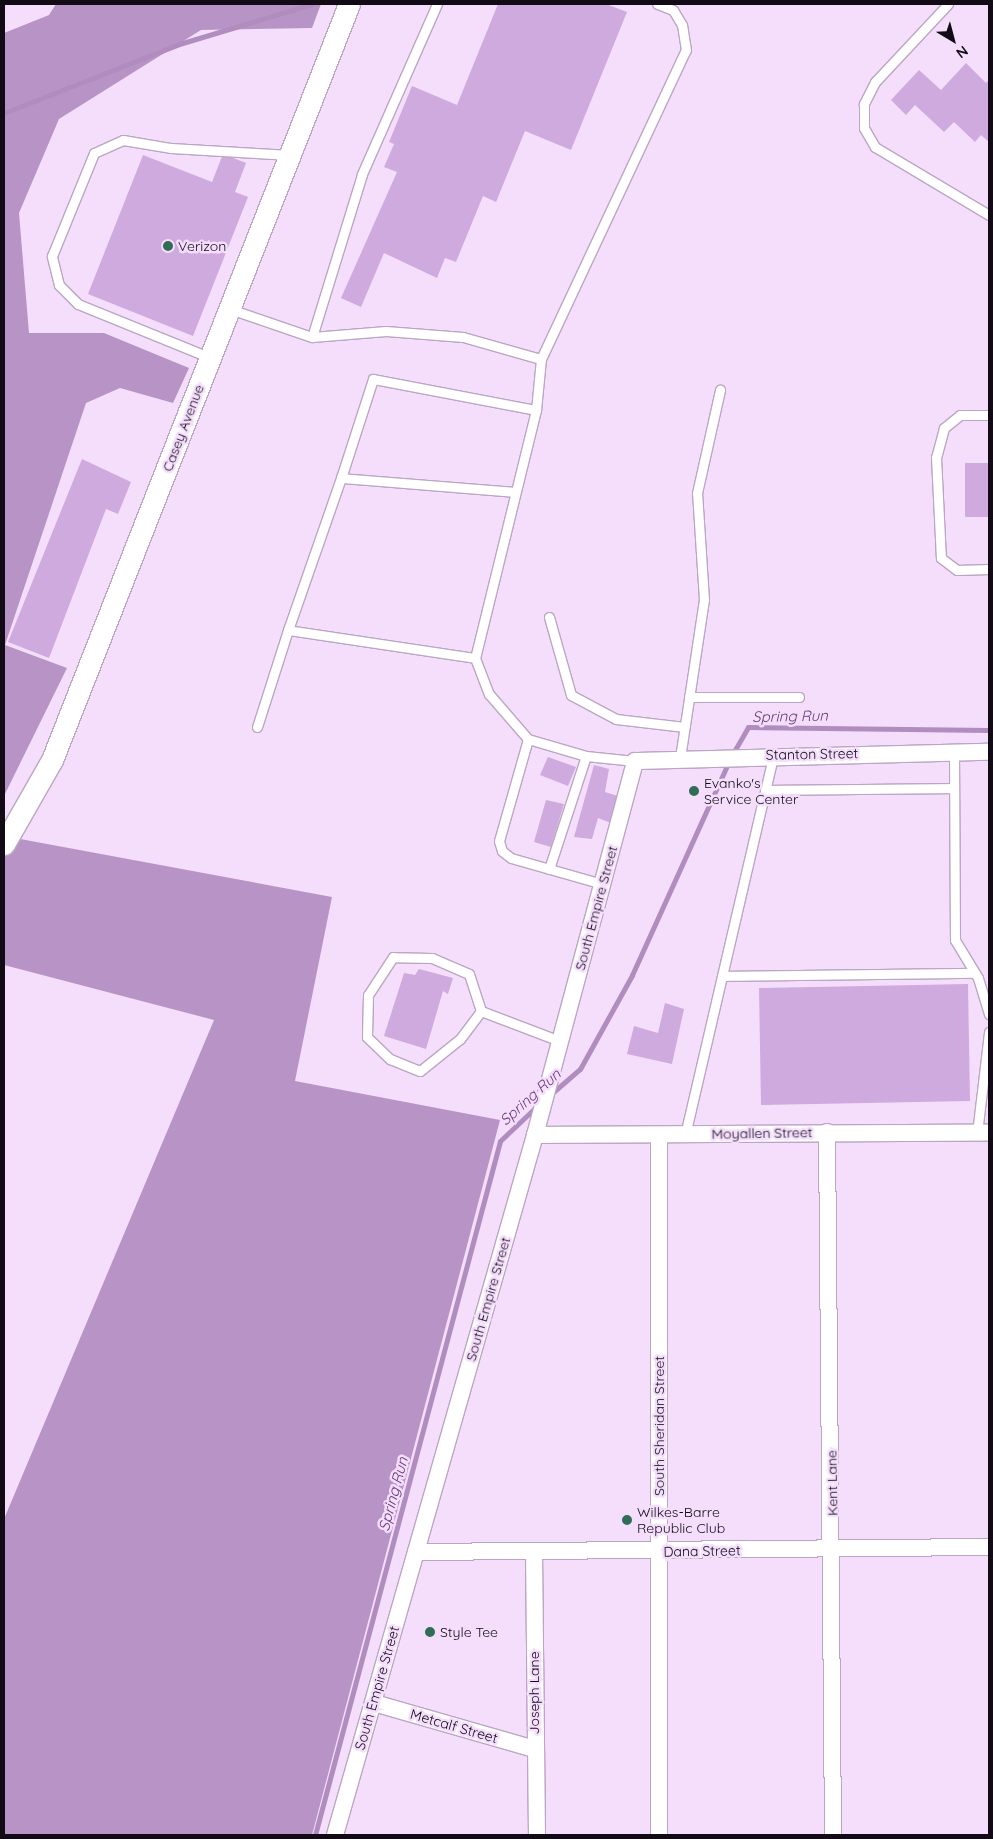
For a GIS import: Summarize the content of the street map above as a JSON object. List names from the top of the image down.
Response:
{
  "streets": {
    "street": [
      "Casey Avenue",
      "Stanton Street",
      "South Empire Street",
      "Moyallen Street",
      "South Sheridan Street",
      "Kent Lane",
      "Dana Street",
      "Joseph Lane",
      "Metcalf Street"
    ]
  },
  "crossings": [
    ["Stanton Street", "South Empire Street"],
    ["South Empire Street", "Moyallen Street"],
    ["South Empire Street", "Dana Street"],
    ["South Empire Street", "Metcalf Street"],
    ["Moyallen Street", "South Sheridan Street"],
    ["Moyallen Street", "Kent Lane"],
    ["South Sheridan Street", "Dana Street"],
    ["Kent Lane", "Dana Street"],
    ["Dana Street", "Joseph Lane"],
    ["Joseph Lane", "Metcalf Street"]
  ],
  "water": ["Spring Run"],
  "places": [
    "Verizon",
    "Evanko's Service Center",
    "Wilkes-Barre Republic Club",
    "Style Tee"
  ],
  "north": "bottom right"
}
